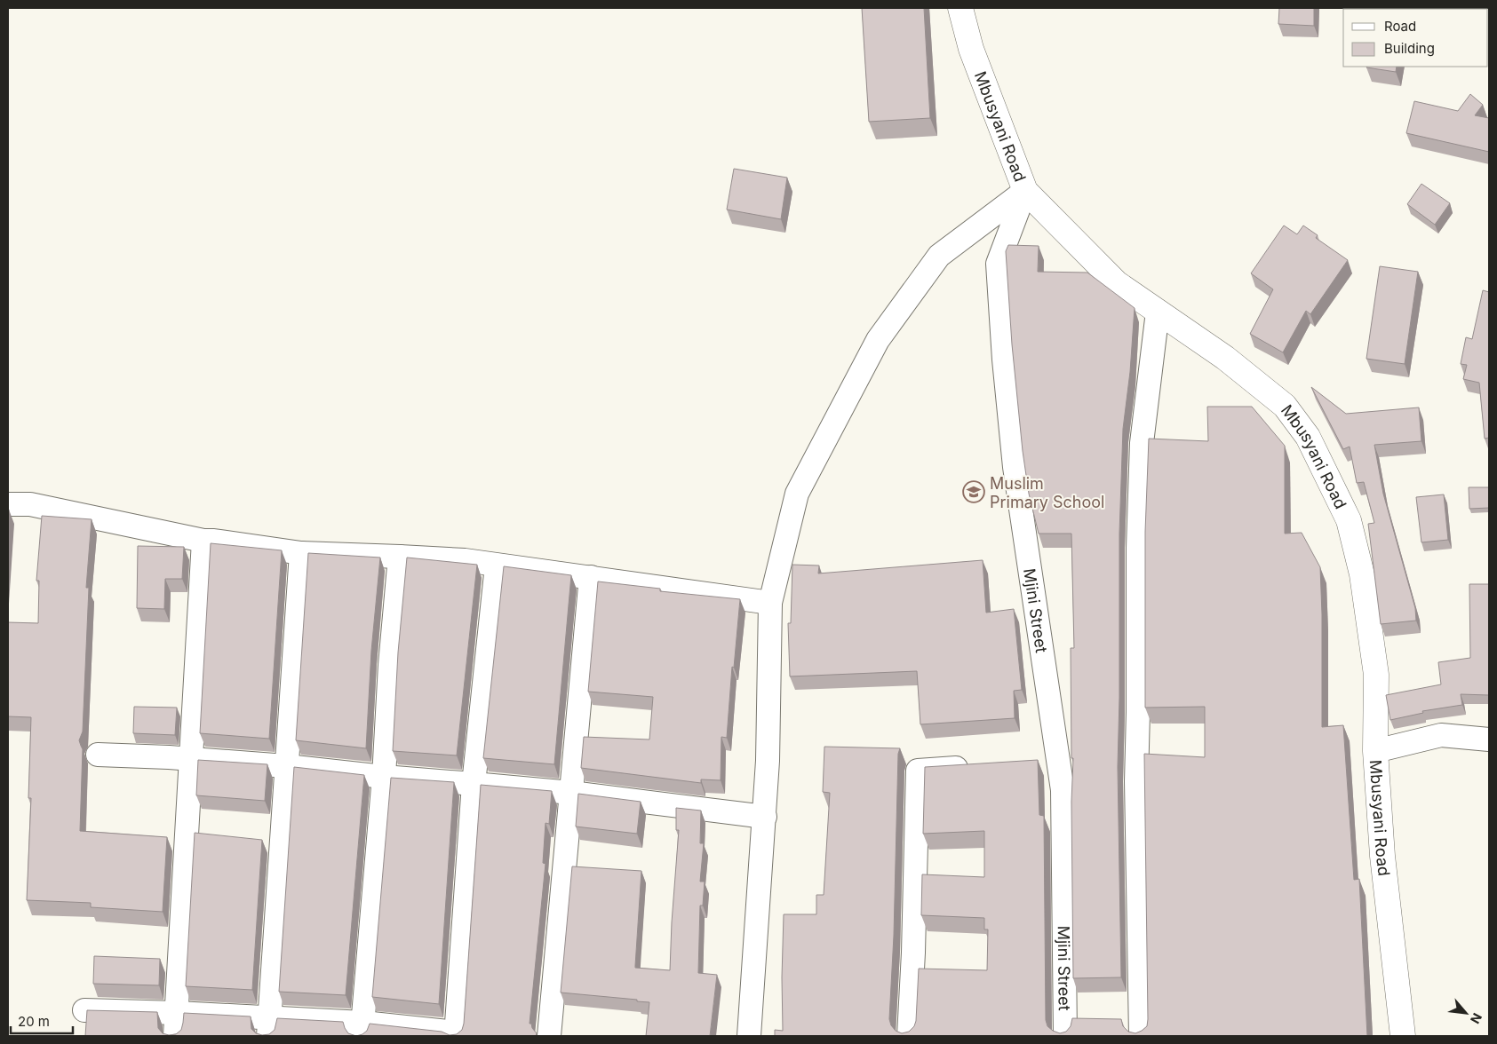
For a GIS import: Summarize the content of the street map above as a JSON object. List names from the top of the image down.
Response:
{
  "streets": {
    "street": ["Mbusyani Road", "Mjini Street"]
  },
  "crossings": [
    ["Mbusyani Road", "Mjini Street"]
  ],
  "places": {
    "school or university": ["Muslim Primary School"]
  },
  "legend": ["Road", "Building"],
  "scale_bar": "20 m",
  "north": "bottom right"
}
